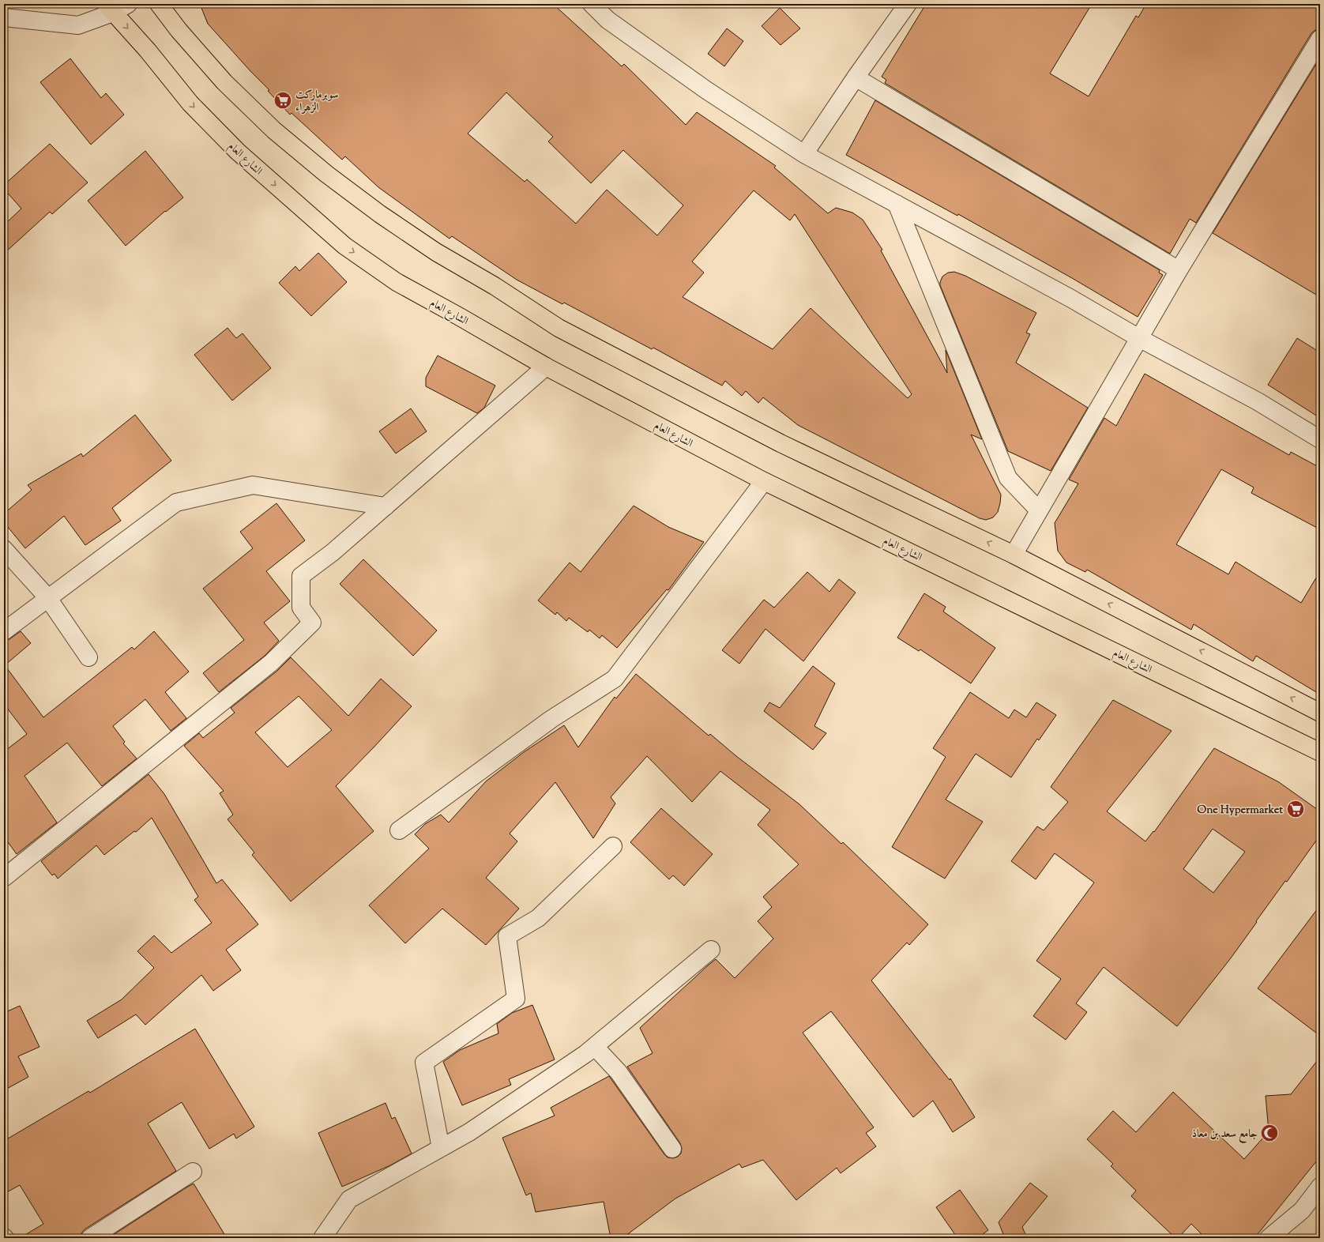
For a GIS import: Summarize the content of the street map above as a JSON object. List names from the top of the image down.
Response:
{
  "streets": {
    "main road": ["الشارع العام"]
  },
  "places": {
    "supermarket": ["سوبرماركت الزهراء", "One Hypermarket"],
    "mosque": ["جامع سعد بن معاذ"]
  }
}
